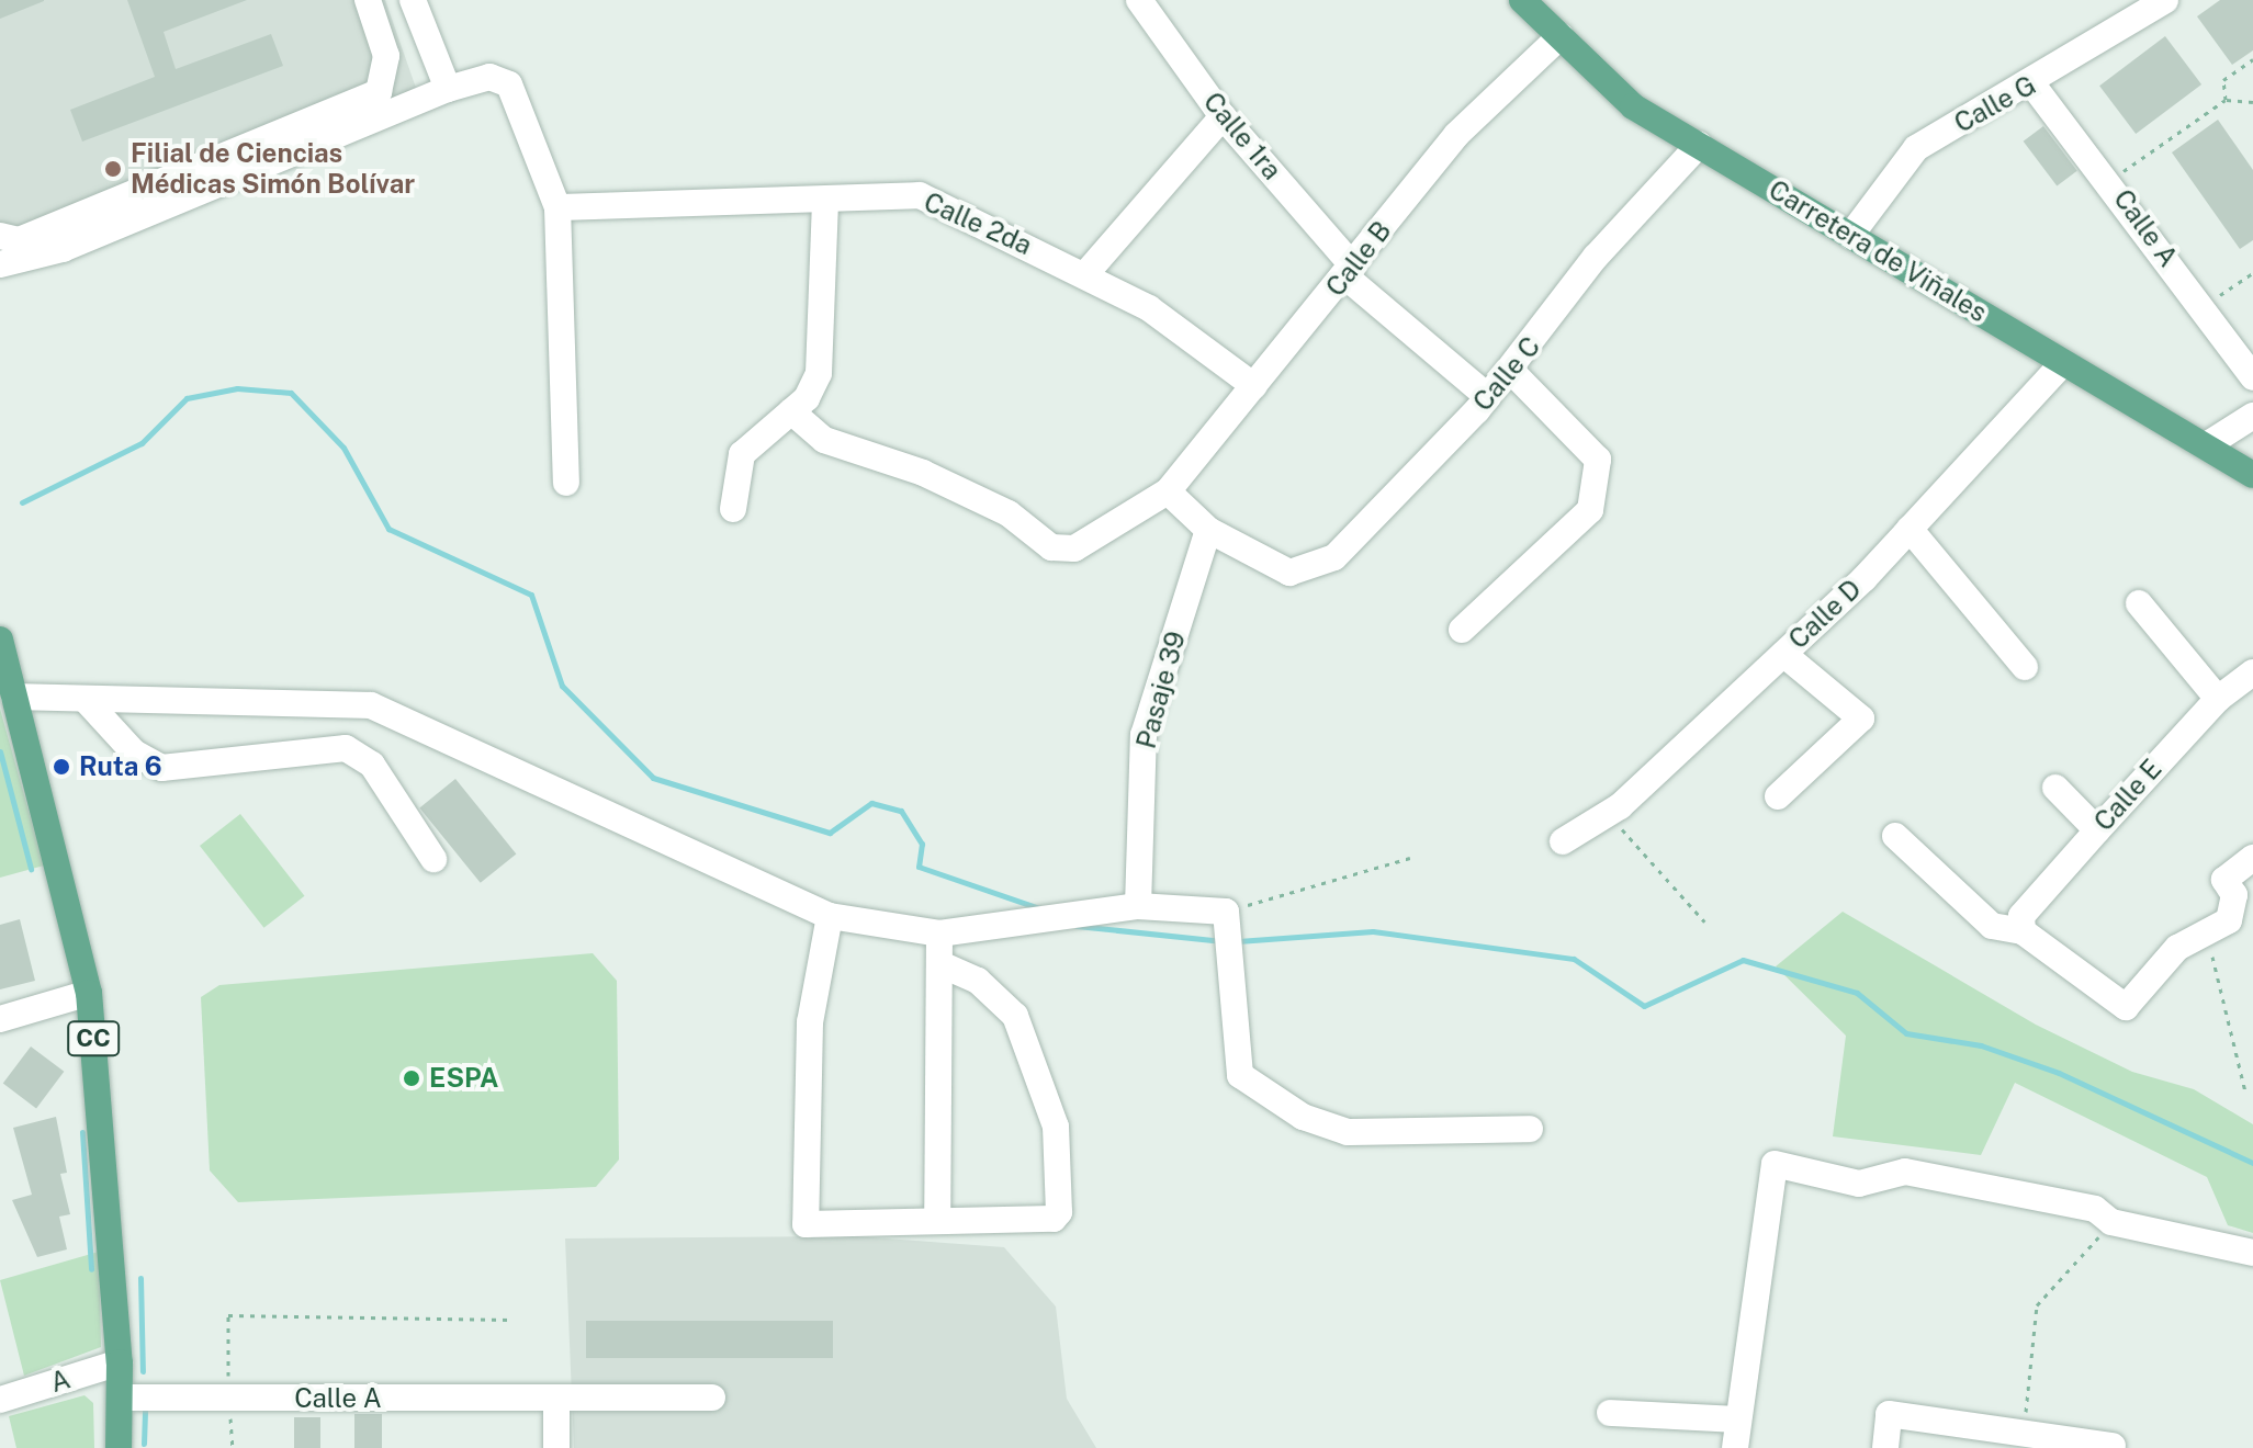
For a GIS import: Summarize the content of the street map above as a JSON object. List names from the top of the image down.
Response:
{
  "streets": {
    "main road": ["Carretera de Viñales", "CC"],
    "street": [
      "Calle G",
      "Calle 1ra",
      "Calle 2da",
      "Calle A",
      "Calle B",
      "Calle C",
      "Calle D",
      "Pasaje 39",
      "Calle E",
      "A"
    ]
  },
  "crossings": [
    ["Calle G", "Calle A"],
    ["Calle G", "Carretera de Viñales"],
    ["Calle 1ra", "Calle B"],
    ["Calle 1ra", "Calle C"],
    ["Calle 2da", "Calle B"],
    ["Calle A", "CC"],
    ["Carretera de Viñales", "Calle B"],
    ["Carretera de Viñales", "Calle C"],
    ["Carretera de Viñales", "Calle D"],
    ["Calle C", "Pasaje 39"],
    ["CC", "A"]
  ],
  "places": ["Filial de Ciencias Médicas Simón Bolívar", "Ruta 6", "ESPA"]
}
